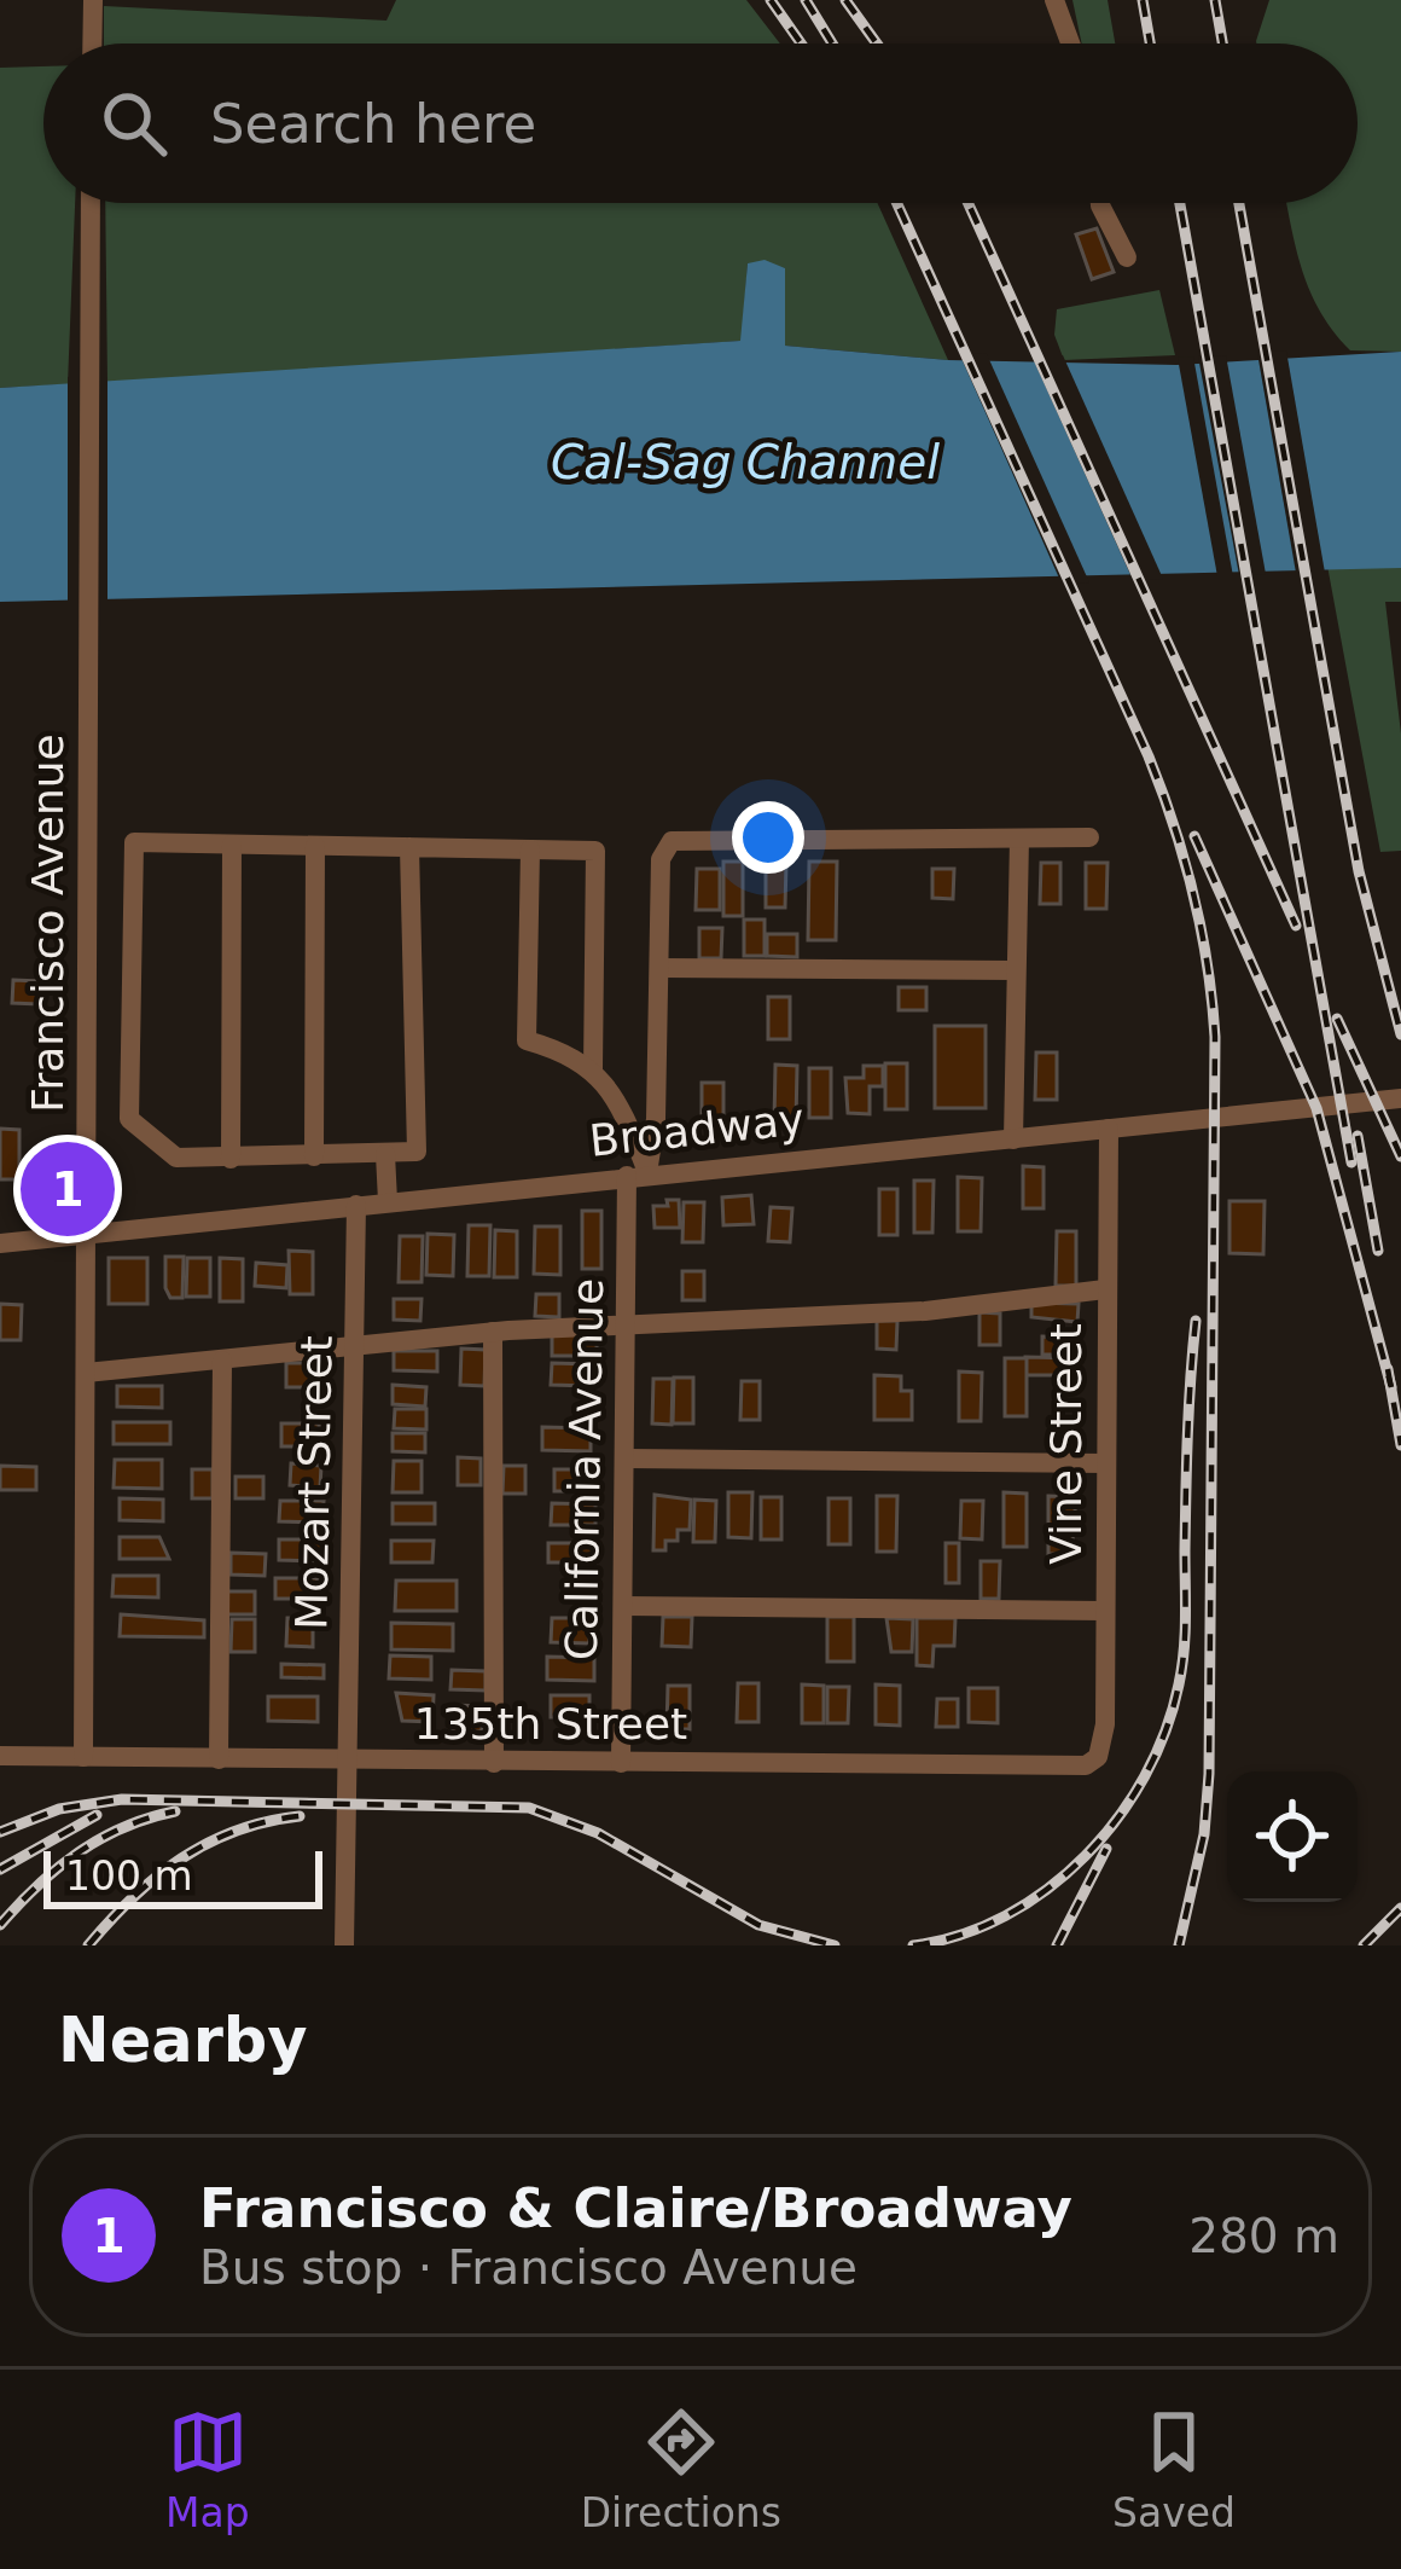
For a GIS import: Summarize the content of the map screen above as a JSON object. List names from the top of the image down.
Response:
{
  "streets": {
    "street": [
      "Francisco Avenue",
      "Broadway",
      "Vine Street",
      "California Avenue",
      "Mozart Street",
      "135th Street"
    ]
  },
  "crossings": [
    ["Francisco Avenue", "Broadway"],
    ["Francisco Avenue", "135th Street"],
    ["Broadway", "Vine Street"],
    ["Broadway", "California Avenue"],
    ["Broadway", "Mozart Street"],
    ["Vine Street", "135th Street"],
    ["California Avenue", "135th Street"],
    ["Mozart Street", "135th Street"]
  ],
  "water": ["Cal-Sag Channel"],
  "scale_bar": "100 m",
  "page": {
    "search": "Search here",
    "pins": "1",
    "scale": "100 m",
    "heading": "Nearby",
    "list": [
      {
        "mark": "1",
        "name": "Francisco & Claire/Broadway",
        "note": "Bus stop · Francisco Avenue",
        "value": "280 m"
      }
    ],
    "nav": ["Map", "Directions", "Saved"]
  }
}
